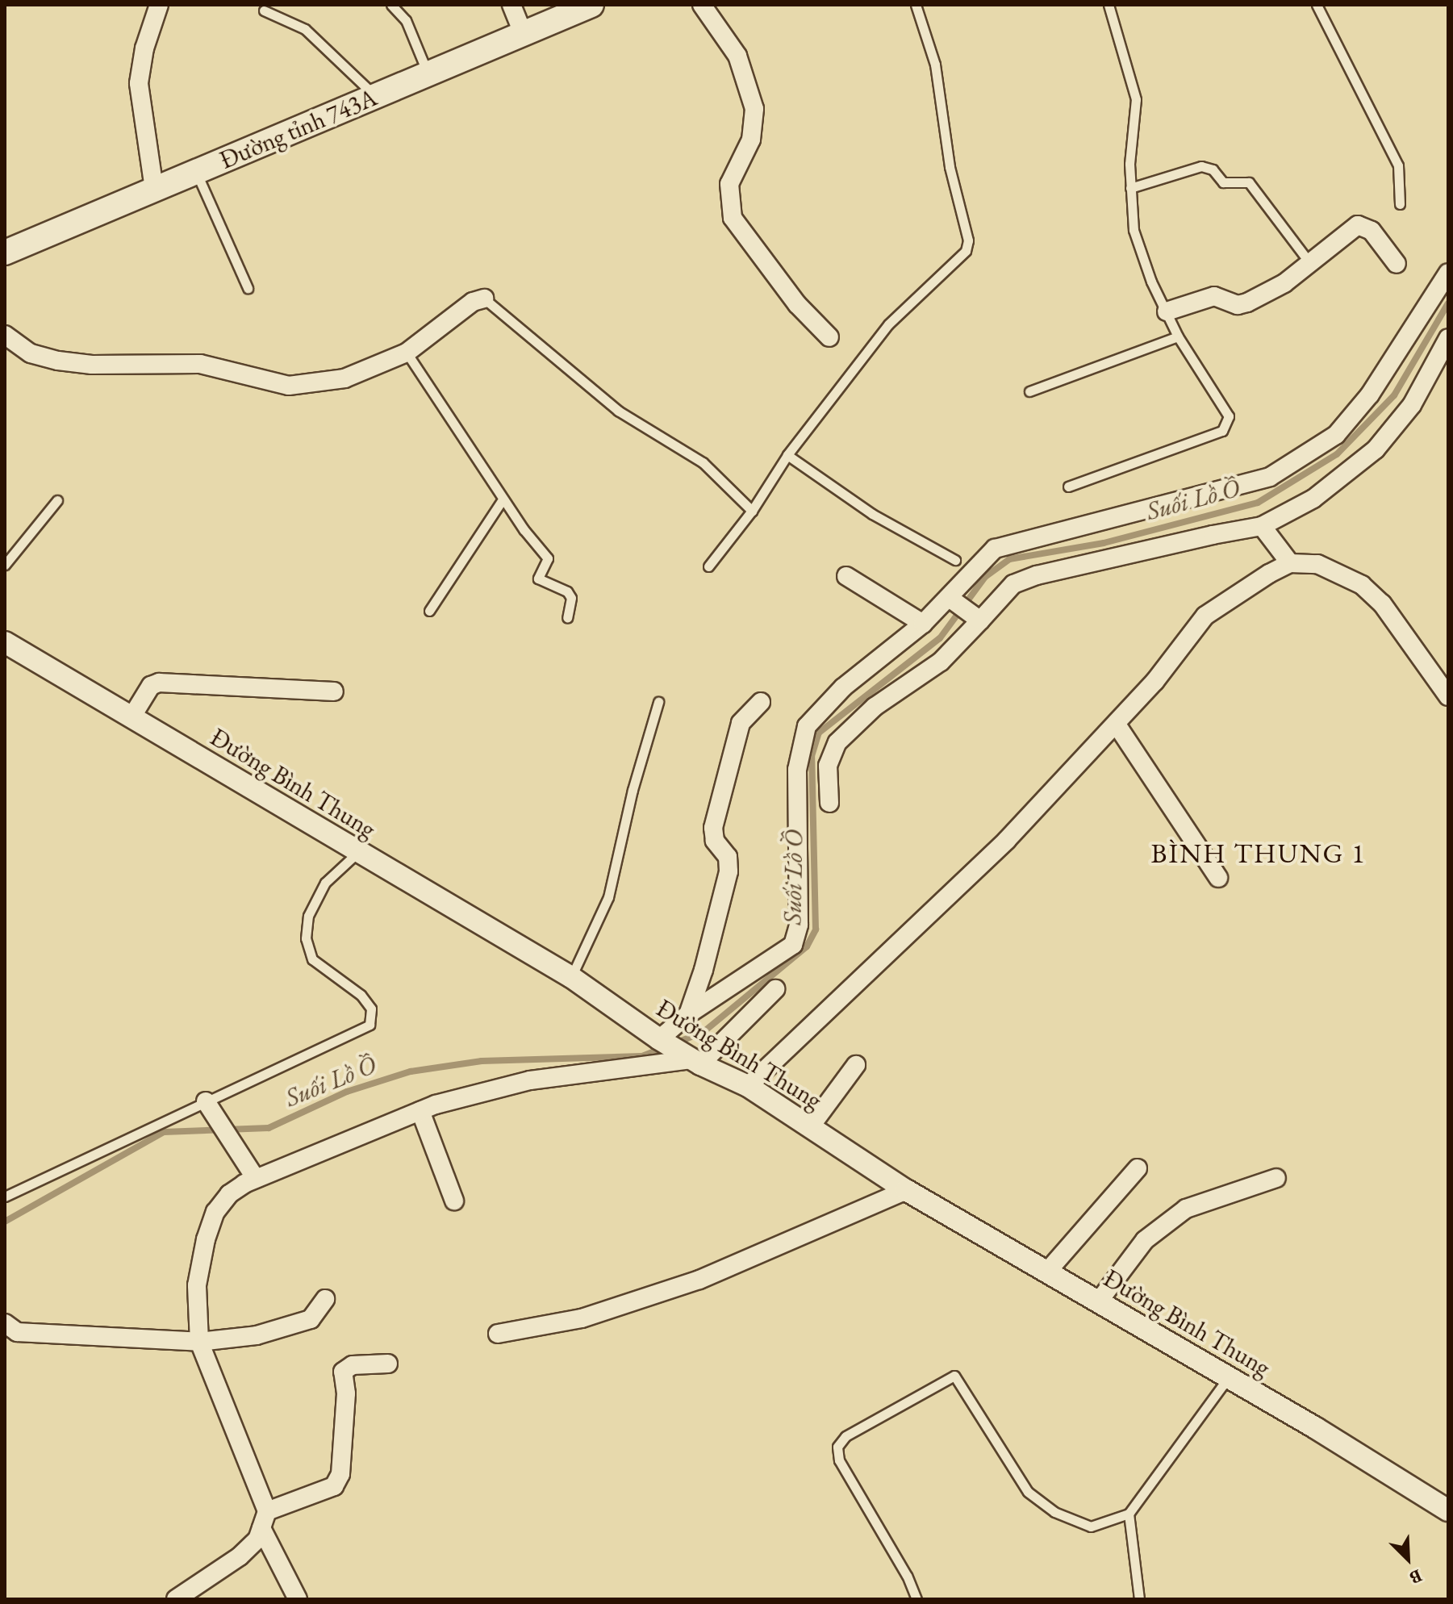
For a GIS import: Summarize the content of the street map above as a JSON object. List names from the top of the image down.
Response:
{
  "streets": {
    "main road": ["Đường tỉnh 743A"],
    "street": ["Đường Bình Thung"]
  },
  "districts": ["BÌNH THUNG 1"],
  "water": ["Suối Lồ Ồ"],
  "north": "bottom right"
}
